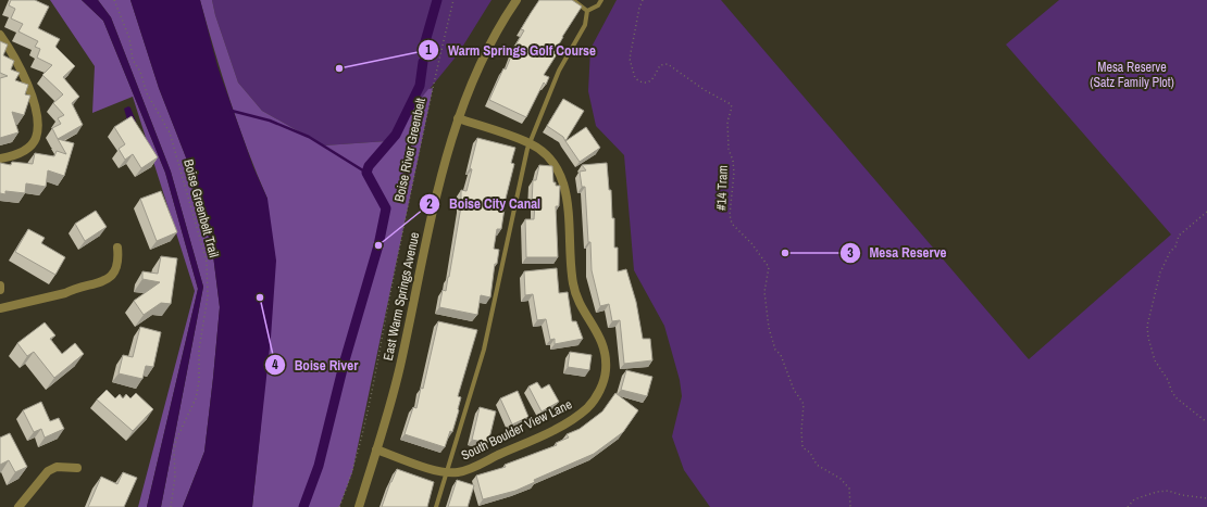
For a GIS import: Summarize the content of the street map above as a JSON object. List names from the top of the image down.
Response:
{
  "streets": {
    "street": ["East Warm Springs Avenue", "South Boulder View Lane"],
    "path": ["Boise River Greenbelt", "#14 Tram", "Boise Greenbelt Trail"]
  },
  "crossings": [
    ["East Warm Springs Avenue", "South Boulder View Lane"]
  ],
  "parks": ["Mesa Reserve (Satz Family Plot)"],
  "places": [
    "Warm Springs Golf Course",
    "Boise City Canal",
    "Mesa Reserve",
    "Boise River"
  ]
}
